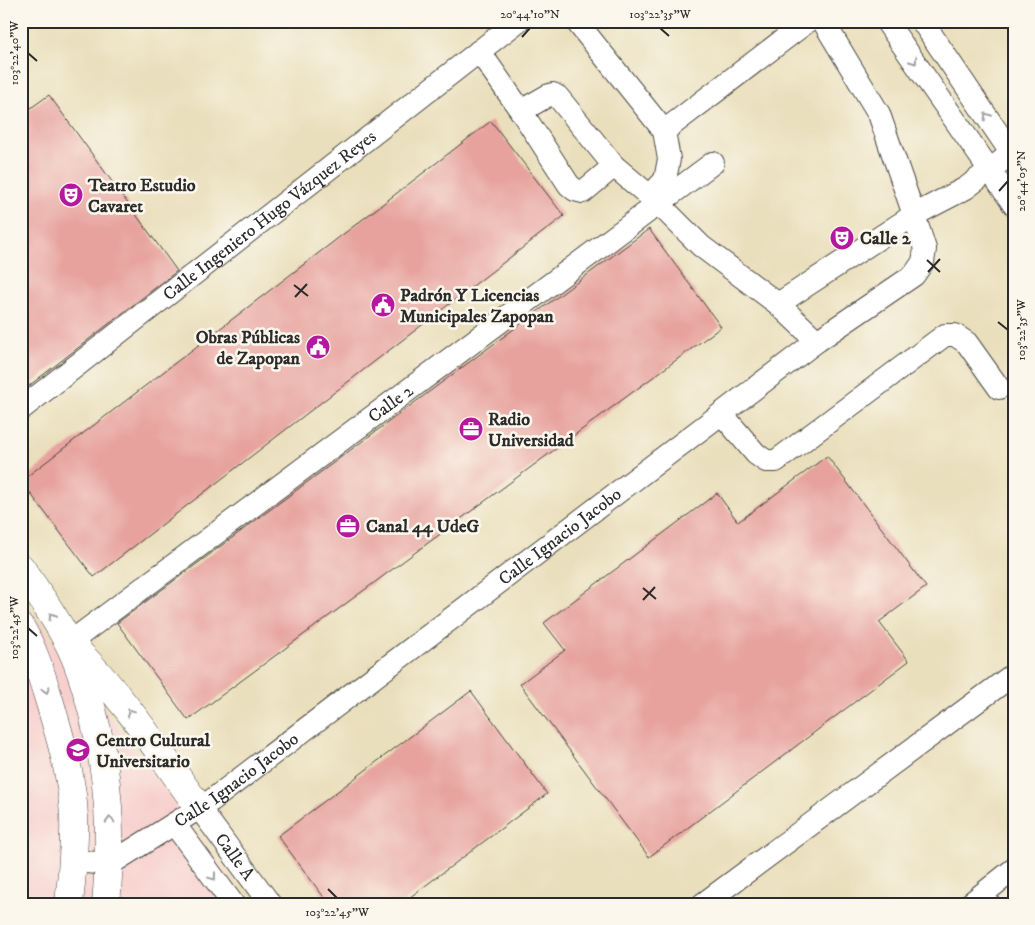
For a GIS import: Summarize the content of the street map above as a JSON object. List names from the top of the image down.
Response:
{
  "streets": {
    "street": [
      "Calle Ingeniero Hugo Vázquez Reyes",
      "Calle 2",
      "Calle Ignacio Jacobo",
      "Calle A"
    ]
  },
  "crossings": [
    ["Calle Ignacio Jacobo", "Calle A"]
  ],
  "places": {
    "theatre": ["Teatro Estudio Cavaret", "Calle 2"],
    "public building": ["Padrón Y Licencias Municipales Zapopan", "Obras Públicas de Zapopan"],
    "office": ["Radio Universidad", "Canal 44 UdeG"],
    "school or university": ["Centro Cultural Universitario"]
  },
  "coordinates": [
    "20°44'10\"N",
    "103°22'35\"W",
    "103°22'40\"W",
    "20°44'05\"N",
    "103°22'45\"W"
  ]
}
